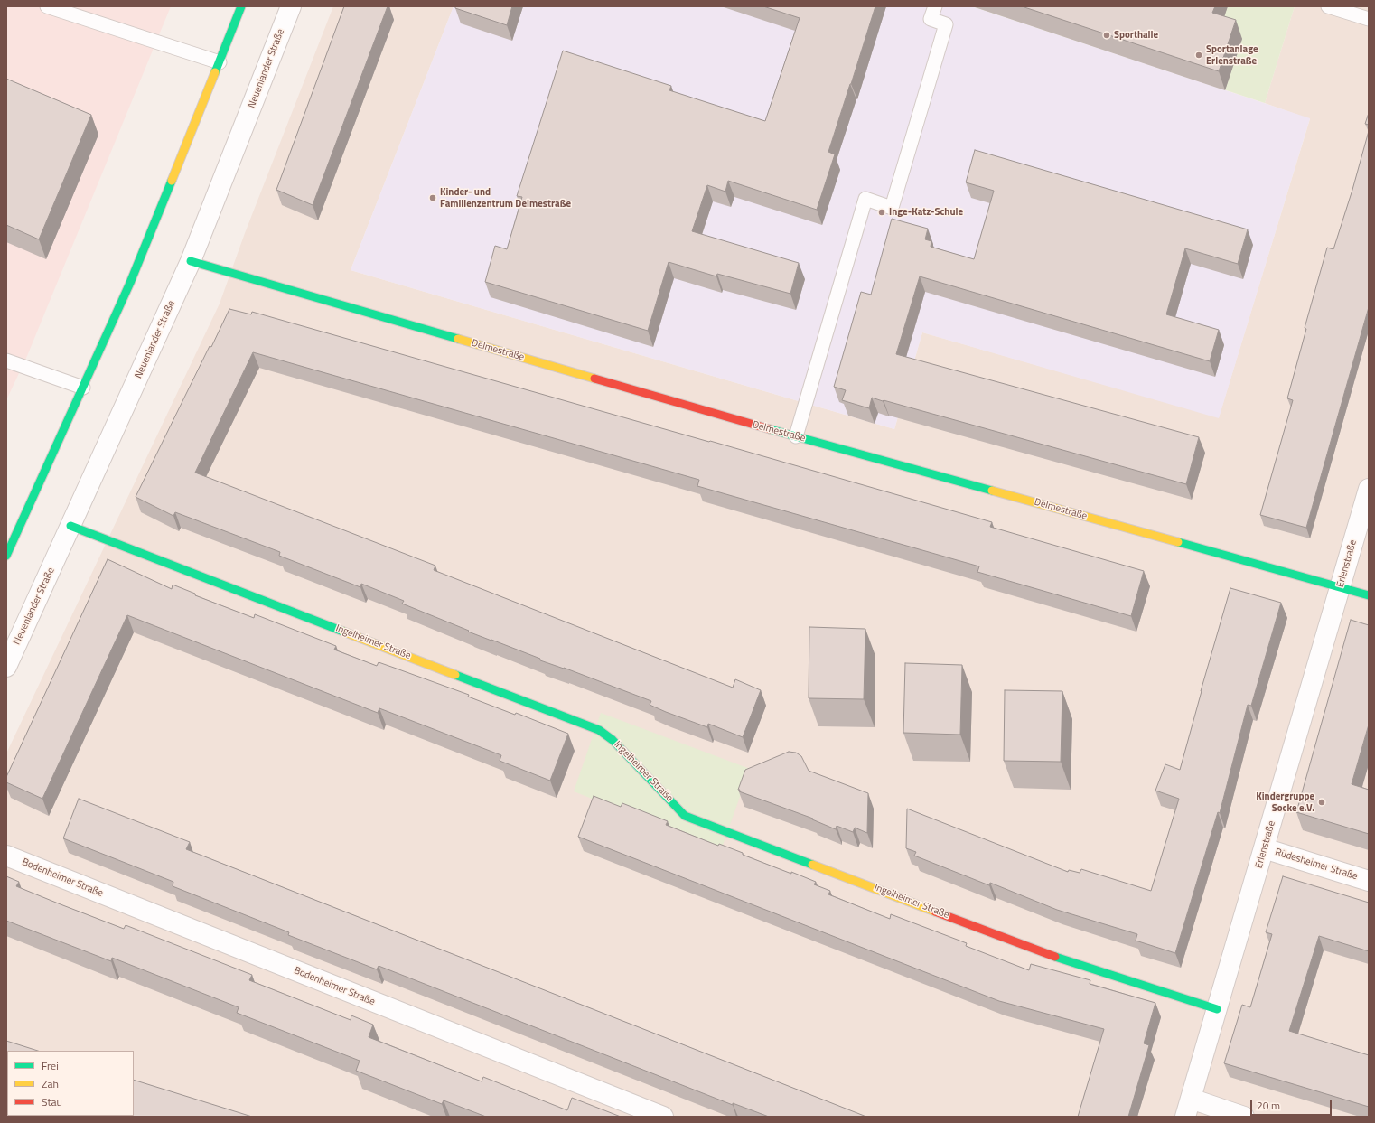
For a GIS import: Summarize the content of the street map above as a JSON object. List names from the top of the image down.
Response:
{
  "streets": {
    "street": [
      "Neuenlander Straße",
      "Delmestraße",
      "Erlenstraße",
      "Ingelheimer Straße",
      "Rüdesheimer Straße",
      "Bodenheimer Straße"
    ]
  },
  "crossings": [
    ["Neuenlander Straße", "Delmestraße"],
    ["Neuenlander Straße", "Ingelheimer Straße"],
    ["Delmestraße", "Erlenstraße"],
    ["Erlenstraße", "Ingelheimer Straße"],
    ["Erlenstraße", "Rüdesheimer Straße"]
  ],
  "places": [
    "Sporthalle",
    "Sportanlage Erlenstraße",
    "Kinder- und Familienzentrum Delmestraße",
    "Inge-Katz-Schule",
    "Kindergruppe Socke e.V."
  ],
  "legend": ["Frei", "Zäh", "Stau"],
  "scale_bar": "20 m"
}
